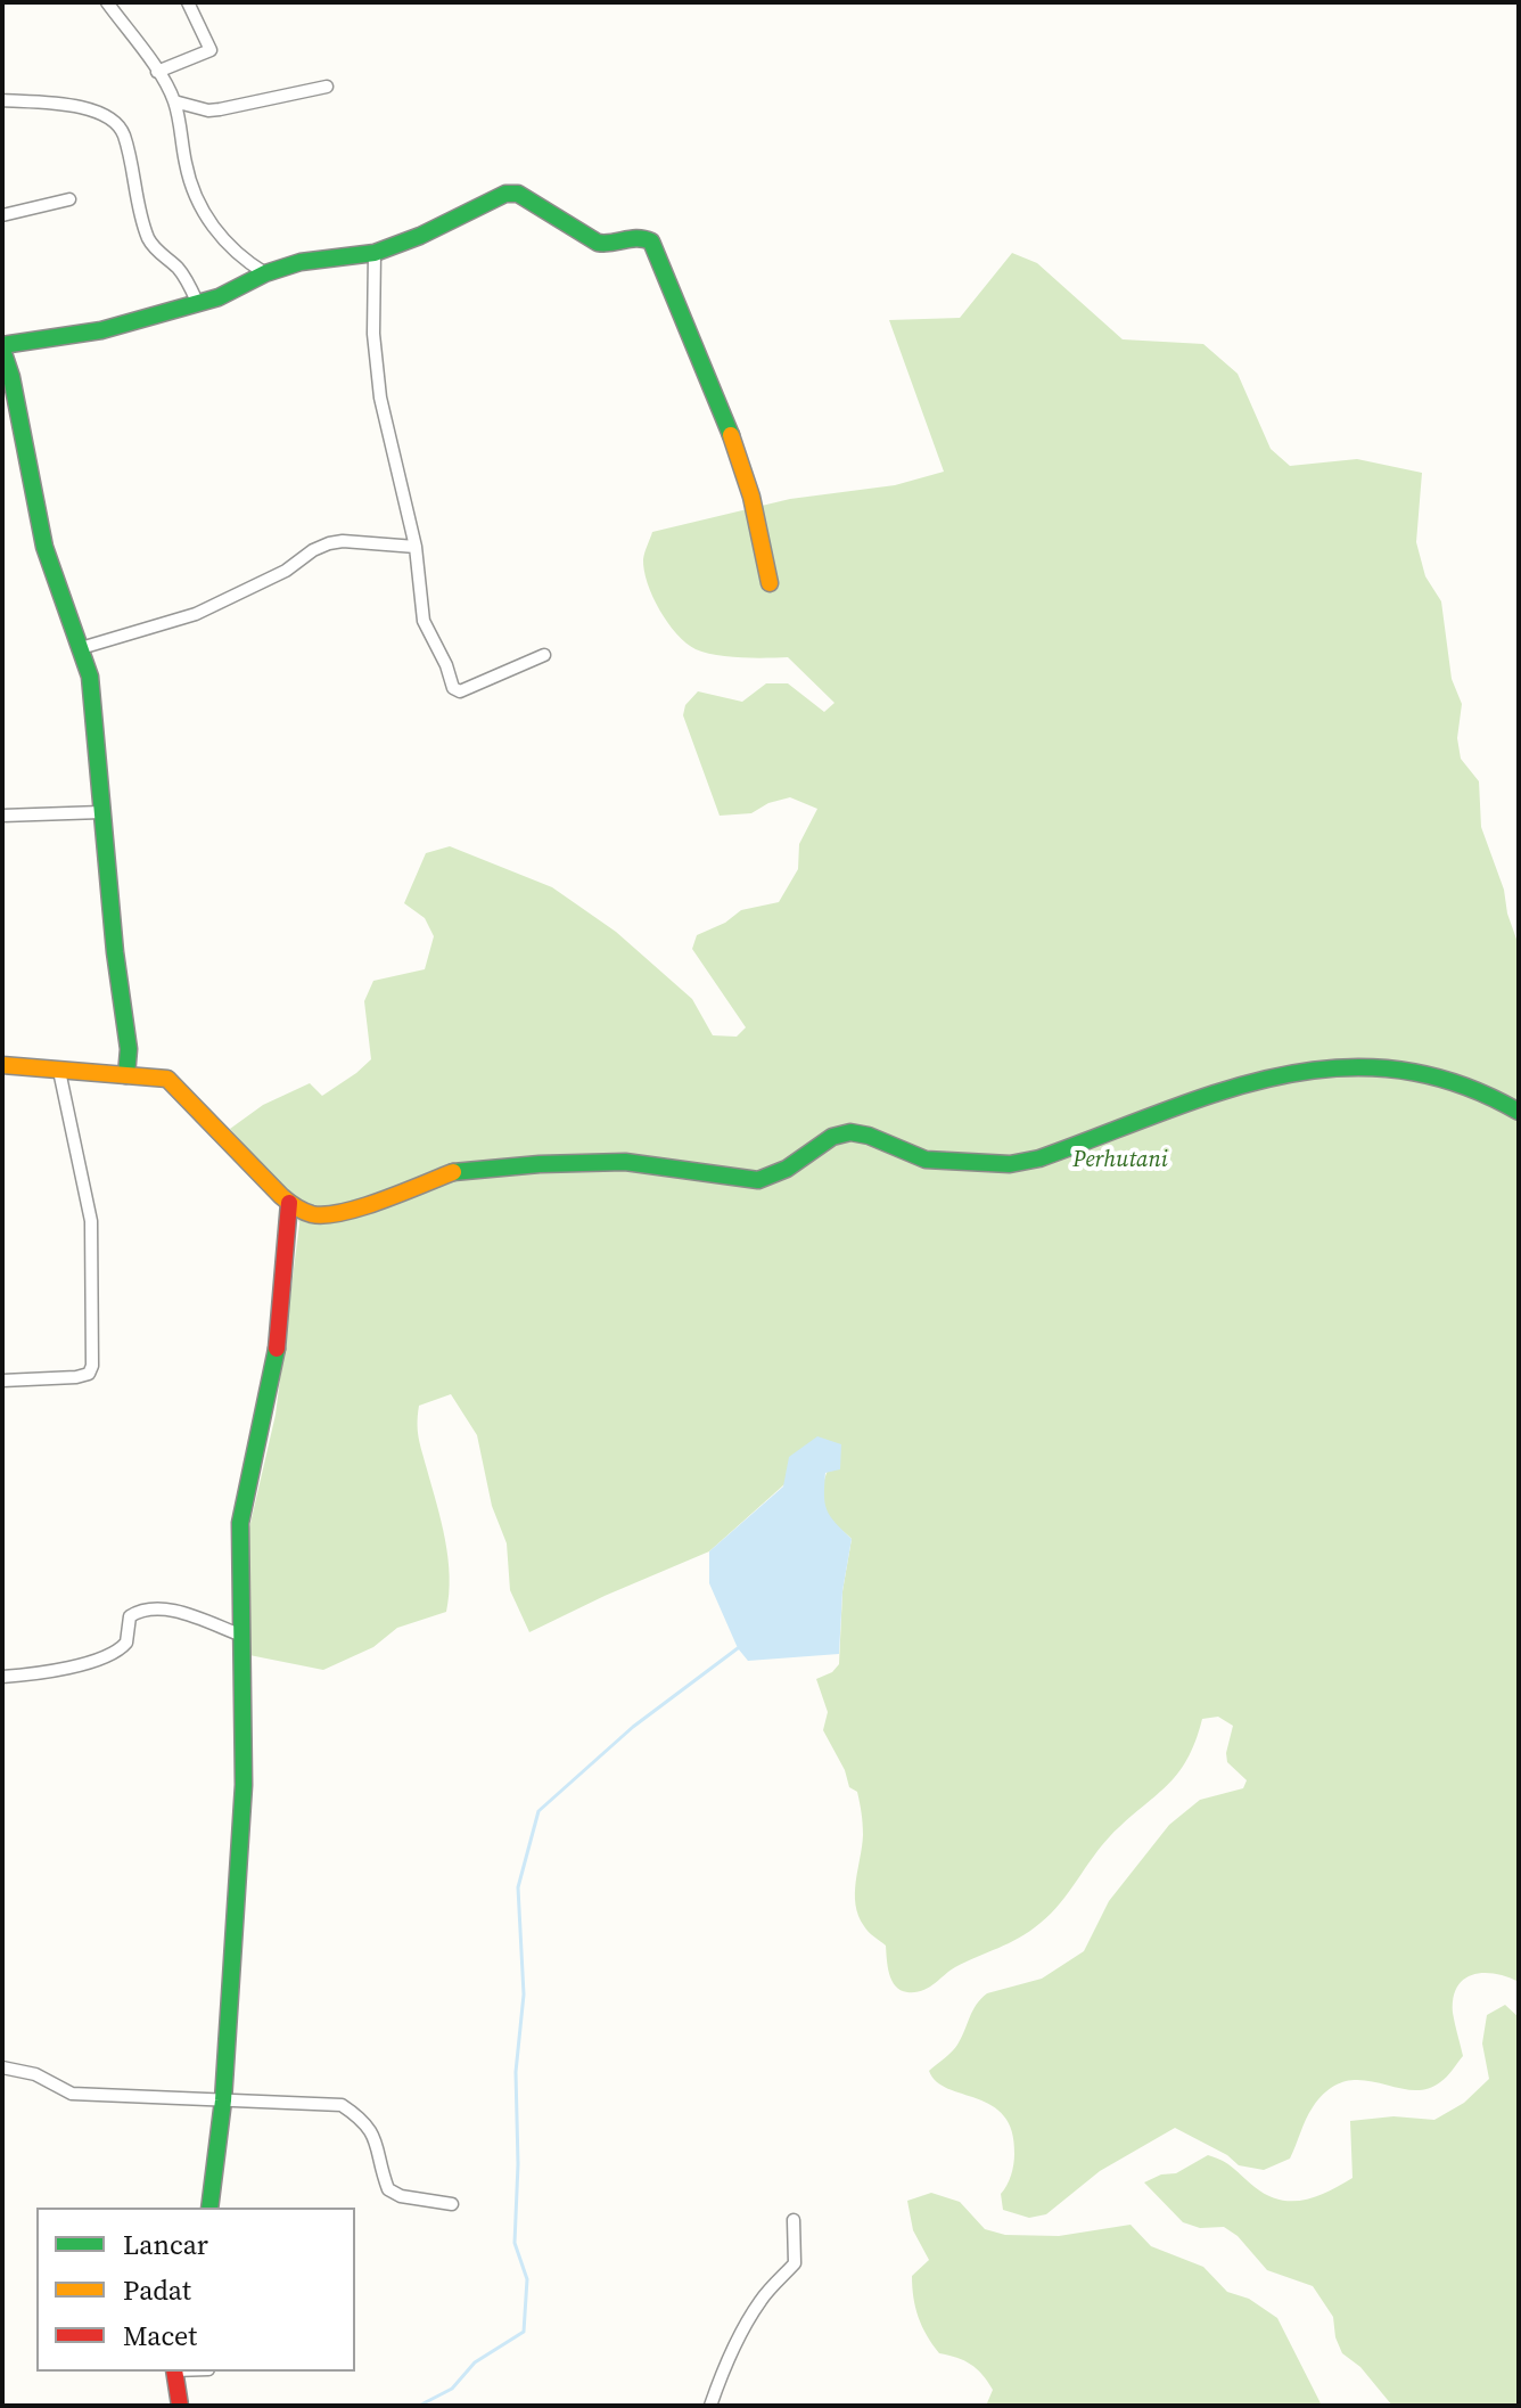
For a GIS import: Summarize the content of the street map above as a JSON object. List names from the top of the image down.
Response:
{
  "parks": ["Perhutani"],
  "legend": ["Lancar", "Padat", "Macet"]
}
